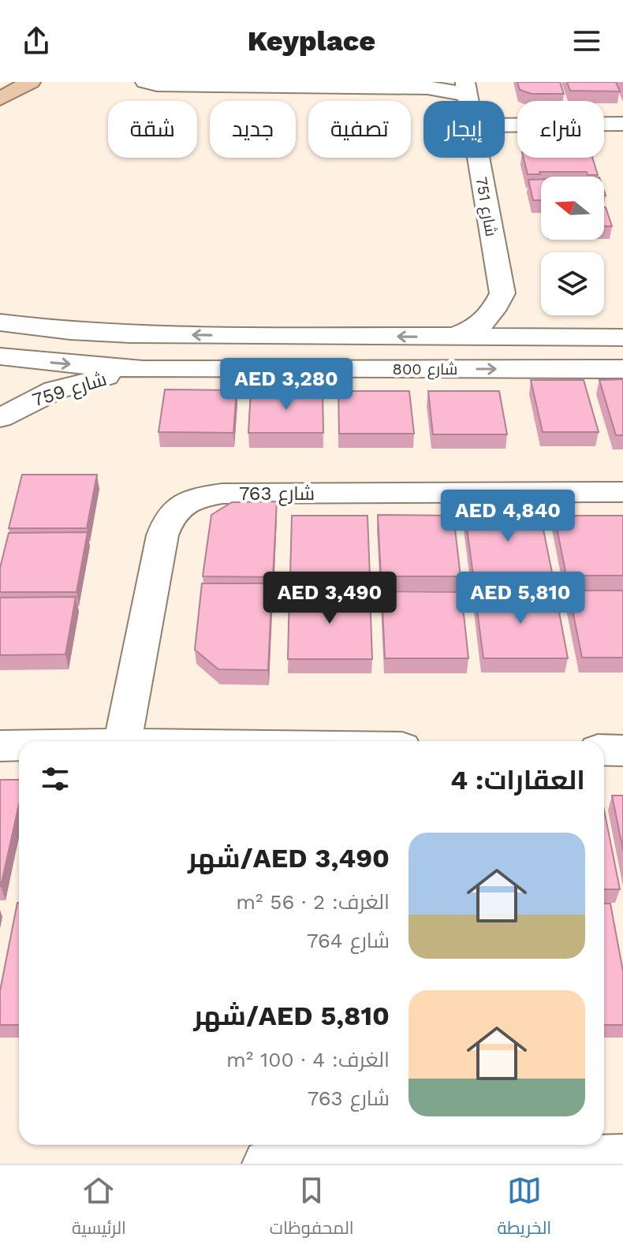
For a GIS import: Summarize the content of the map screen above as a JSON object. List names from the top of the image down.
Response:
{
  "streets": {
    "street": [
      "شارع 751",
      "شارع 800",
      "شارع 759",
      "شارع 763"
    ]
  },
  "crossings": [
    ["شارع 800", "شارع 759"]
  ],
  "north": "left",
  "page": {
    "header": "Keyplace",
    "chip": [
      "شراء",
      "إيجار",
      "تصفية",
      "جديد",
      "شقة"
    ],
    "price": [
      "AED 3,280",
      "AED 4,840",
      "AED 3,490",
      "AED 5,810"
    ],
    "heading": "العقارات: 4",
    "list": [
      {
        "name": "AED 3,490/شهر",
        "note": "الغرف: 2 · 56 m² · شارع 764"
      },
      {
        "name": "AED 5,810/شهر",
        "note": "الغرف: 4 · 100 m² · شارع 763"
      }
    ],
    "tabs": ["الخريطة", "المحفوظات", "الرئيسية"]
  }
}
